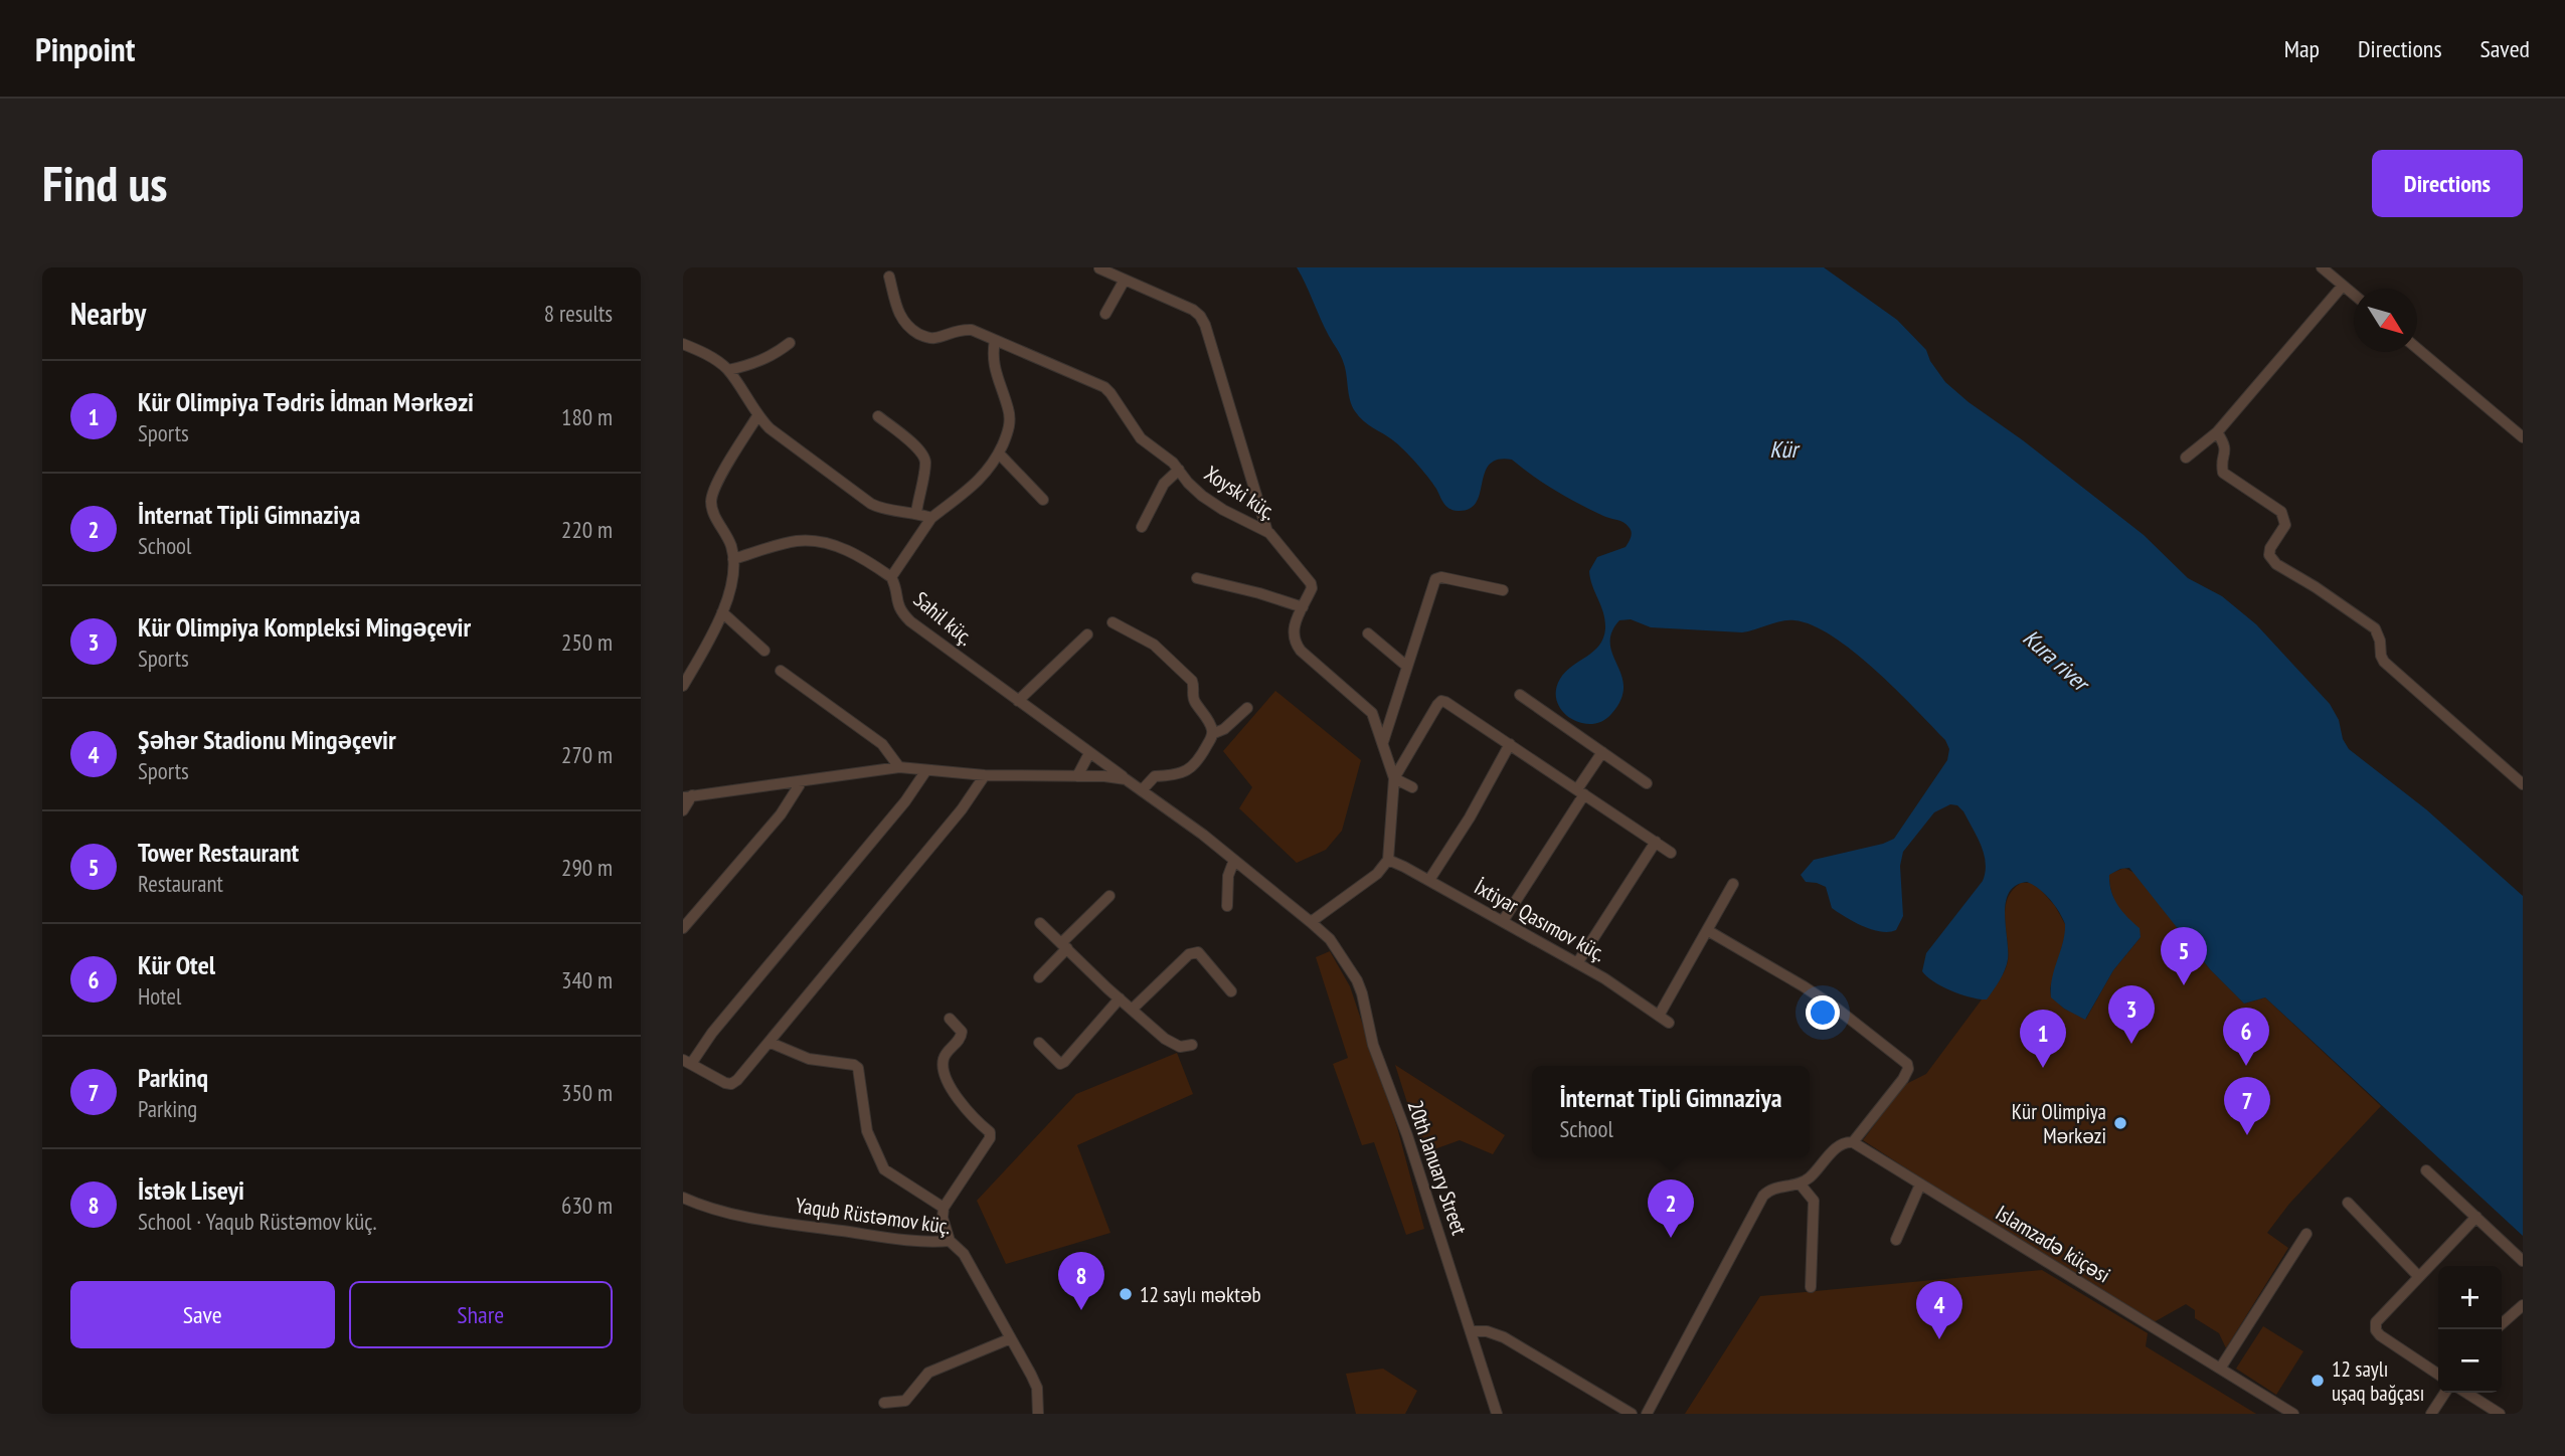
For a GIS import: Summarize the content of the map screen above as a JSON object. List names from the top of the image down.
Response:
{
  "streets": {
    "street": [
      "Xoyski küç.",
      "Sahil küç.",
      "İxtiyar Qasımov küç.",
      "20th January Street",
      "Yaqub Rüstəmov küç.",
      "Islamzadə küçəsi"
    ]
  },
  "crossings": [
    ["Xoyski küç.", "İxtiyar Qasımov küç."],
    ["Sahil küç.", "20th January Street"]
  ],
  "water": ["Kür", "Kura river"],
  "places": ["Kür Olimpiya Mərkəzi", "12 saylı məktəb", "12 saylı uşaq bağçası"],
  "north": "bottom right",
  "page": {
    "header": "Pinpoint",
    "nav": ["Map", "Directions", "Saved"],
    "buttons": [
      "Directions",
      ["Save", "Share"]
    ],
    "title": "Find us",
    "heading": ["Nearby", "8 results"],
    "list": [
      {
        "mark": "1",
        "name": "Kür Olimpiya Tədris İdman Mərkəzi",
        "note": "Sports",
        "value": "180 m"
      },
      {
        "mark": "2",
        "name": "İnternat Tipli Gimnaziya",
        "note": "School",
        "value": "220 m"
      },
      {
        "mark": "3",
        "name": "Kür Olimpiya Kompleksi Mingəçevir",
        "note": "Sports",
        "value": "250 m"
      },
      {
        "mark": "4",
        "name": "Şəhər Stadionu Mingəçevir",
        "note": "Sports",
        "value": "270 m"
      },
      {
        "mark": "5",
        "name": "Tower Restaurant",
        "note": "Restaurant",
        "value": "290 m"
      },
      {
        "mark": "6",
        "name": "Kür Otel",
        "note": "Hotel",
        "value": "340 m"
      },
      {
        "mark": "7",
        "name": "Parkinq",
        "note": "Parking",
        "value": "350 m"
      },
      {
        "mark": "8",
        "name": "İstək Liseyi",
        "note": "School · Yaqub Rüstəmov küç.",
        "value": "630 m"
      }
    ],
    "pins": [
      "5",
      "3",
      "6",
      "1",
      "7",
      "2",
      "8",
      "4"
    ],
    "popup": ["İnternat Tipli Gimnaziya", "School"],
    "map_buttons": ["+", "−"]
  }
}
